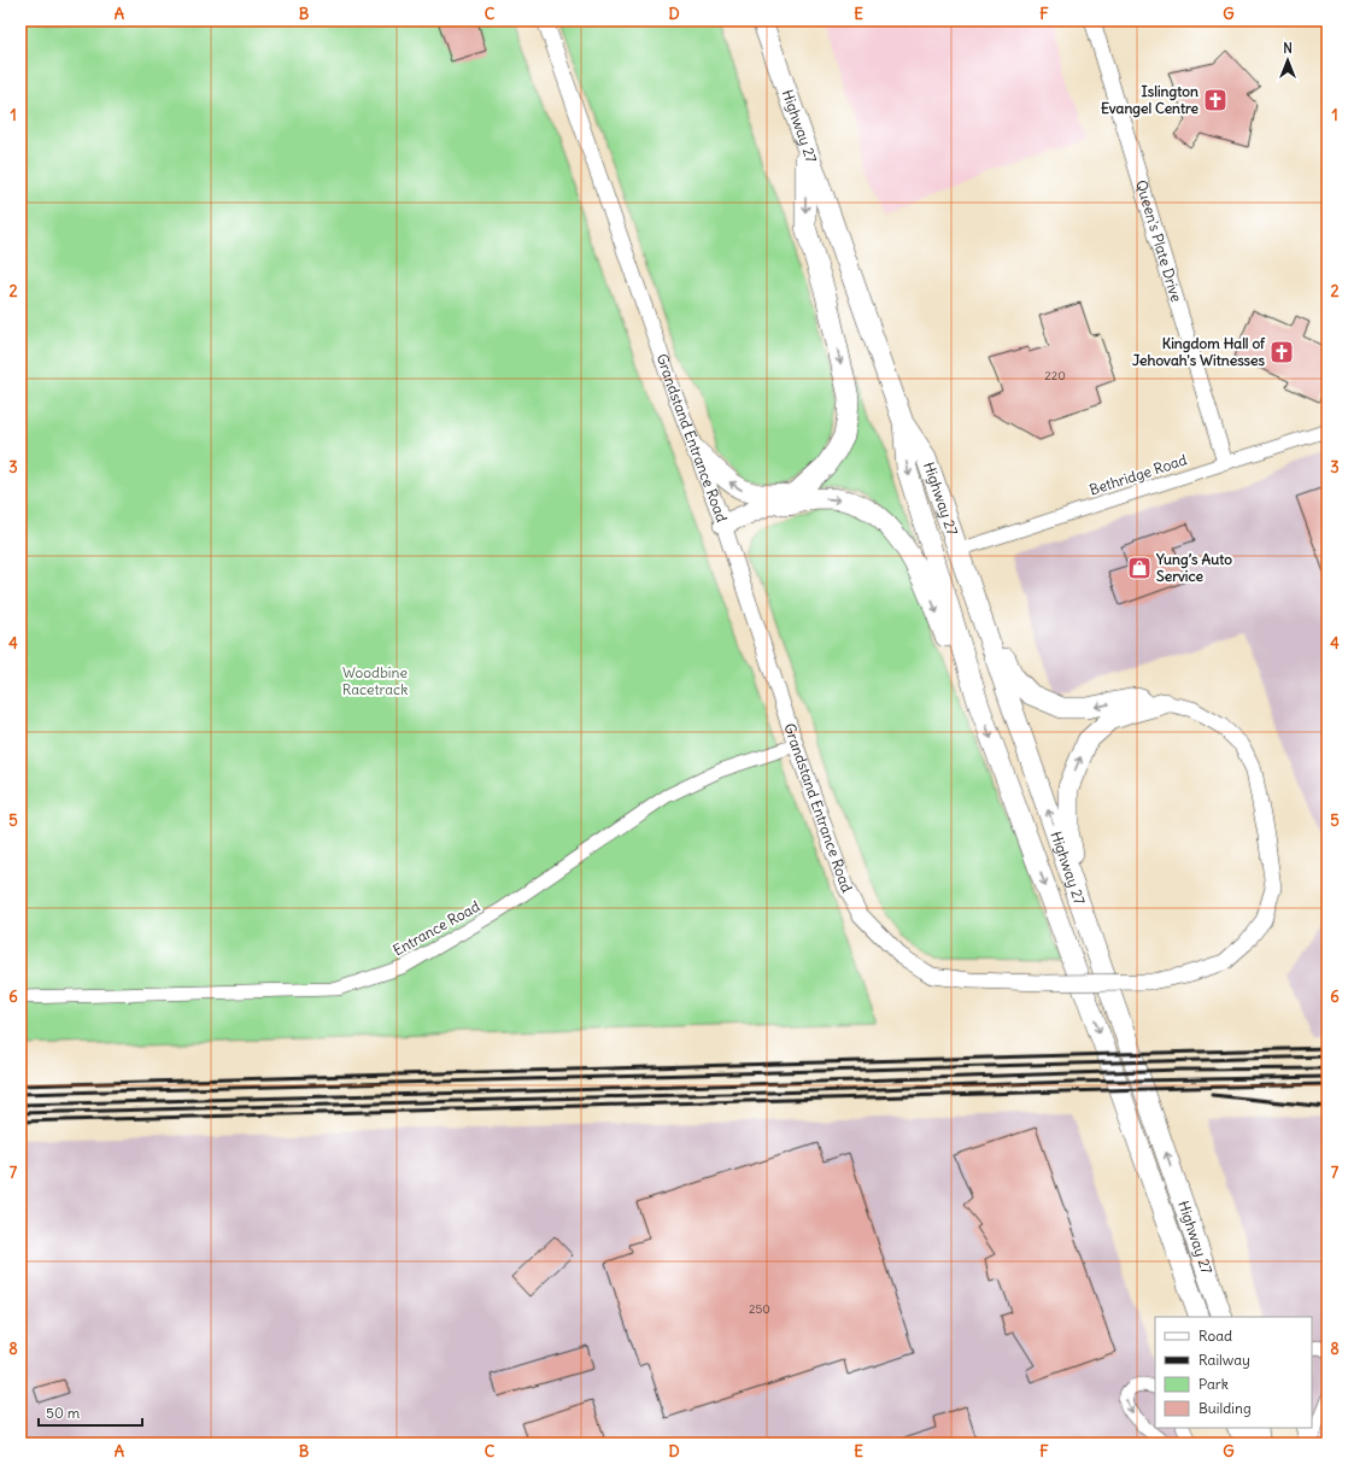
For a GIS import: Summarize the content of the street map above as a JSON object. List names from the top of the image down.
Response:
{
  "streets": {
    "main road": ["Highway 27"],
    "street": [
      "Queen's Plate Drive",
      "Grandstand Entrance Road",
      "Bethridge Road",
      "Entrance Road"
    ]
  },
  "crossings": [
    ["Highway 27", "Bethridge Road"],
    ["Queen's Plate Drive", "Bethridge Road"],
    ["Grandstand Entrance Road", "Entrance Road"]
  ],
  "parks": ["Woodbine Racetrack"],
  "places": {
    "church": ["Islington Evangel Centre", "Kingdom Hall of Jehovah's Witnesses"],
    "shop": ["Yung’s Auto Service"]
  },
  "house_numbers": ["220", "250"],
  "legend": [
    "Road",
    "Railway",
    "Park",
    "Building"
  ],
  "scale_bar": "50 m",
  "north": "top",
  "grid": {
    "columns": [
      "A",
      "B",
      "C",
      "D",
      "E",
      "F",
      "G"
    ],
    "rows": [
      "1",
      "2",
      "3",
      "4",
      "5",
      "6",
      "7",
      "8"
    ]
  }
}
